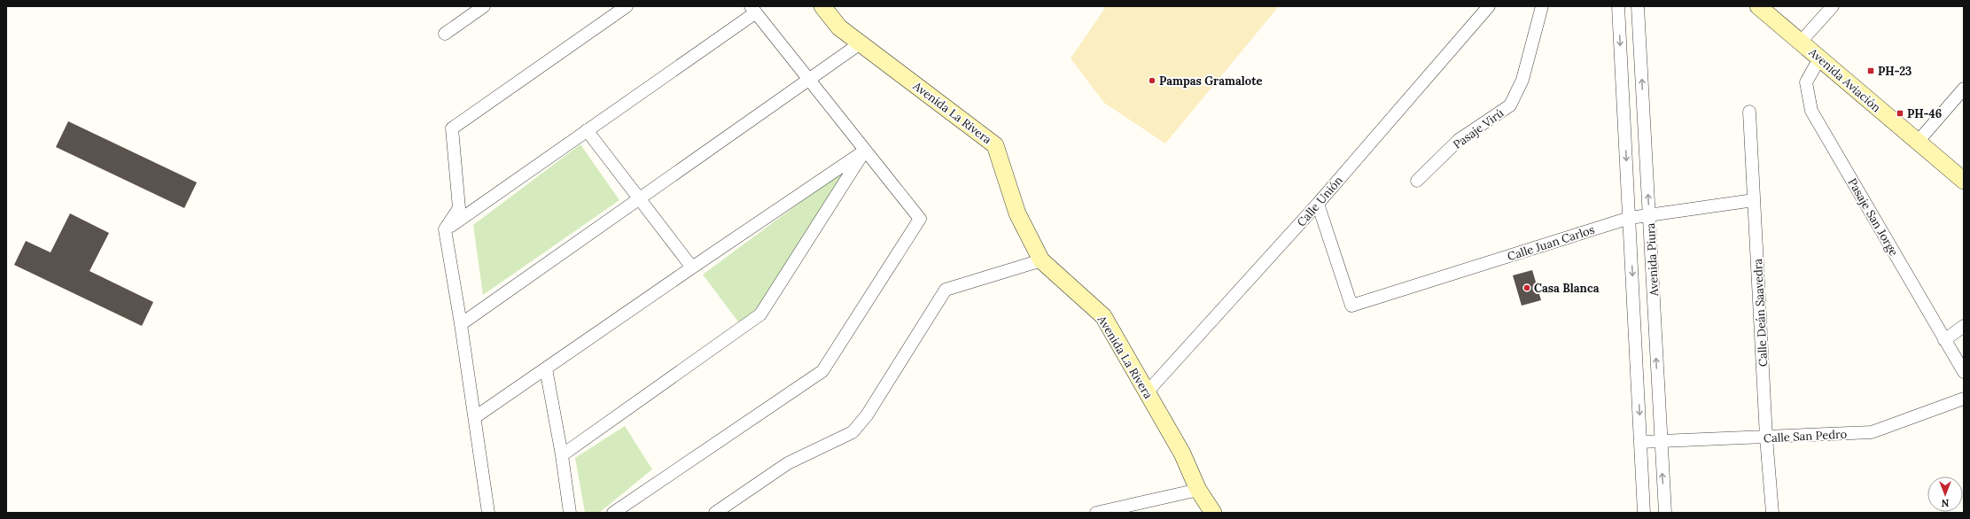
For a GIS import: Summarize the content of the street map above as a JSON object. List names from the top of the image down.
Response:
{
  "streets": {
    "street": [
      "Avenida Aviación",
      "Avenida La Rivera",
      "Pasaje Virú",
      "Calle Unión",
      "Pasaje San Jorge",
      "Calle Juan Carlos",
      "Avenida Piura",
      "Calle Deán Saavedra",
      "Calle San Pedro"
    ]
  },
  "crossings": [
    ["Avenida Aviación", "Pasaje San Jorge"],
    ["Avenida La Rivera", "Calle Unión"],
    ["Calle Unión", "Calle Juan Carlos"],
    ["Calle Juan Carlos", "Avenida Piura"],
    ["Calle Juan Carlos", "Calle Deán Saavedra"],
    ["Avenida Piura", "Calle San Pedro"],
    ["Calle Deán Saavedra", "Calle San Pedro"]
  ],
  "places": {
    "transit": ["PH-23", "PH-46"],
    "other": ["Pampas Gramalote", "Casa Blanca"]
  },
  "north": "bottom"
}
